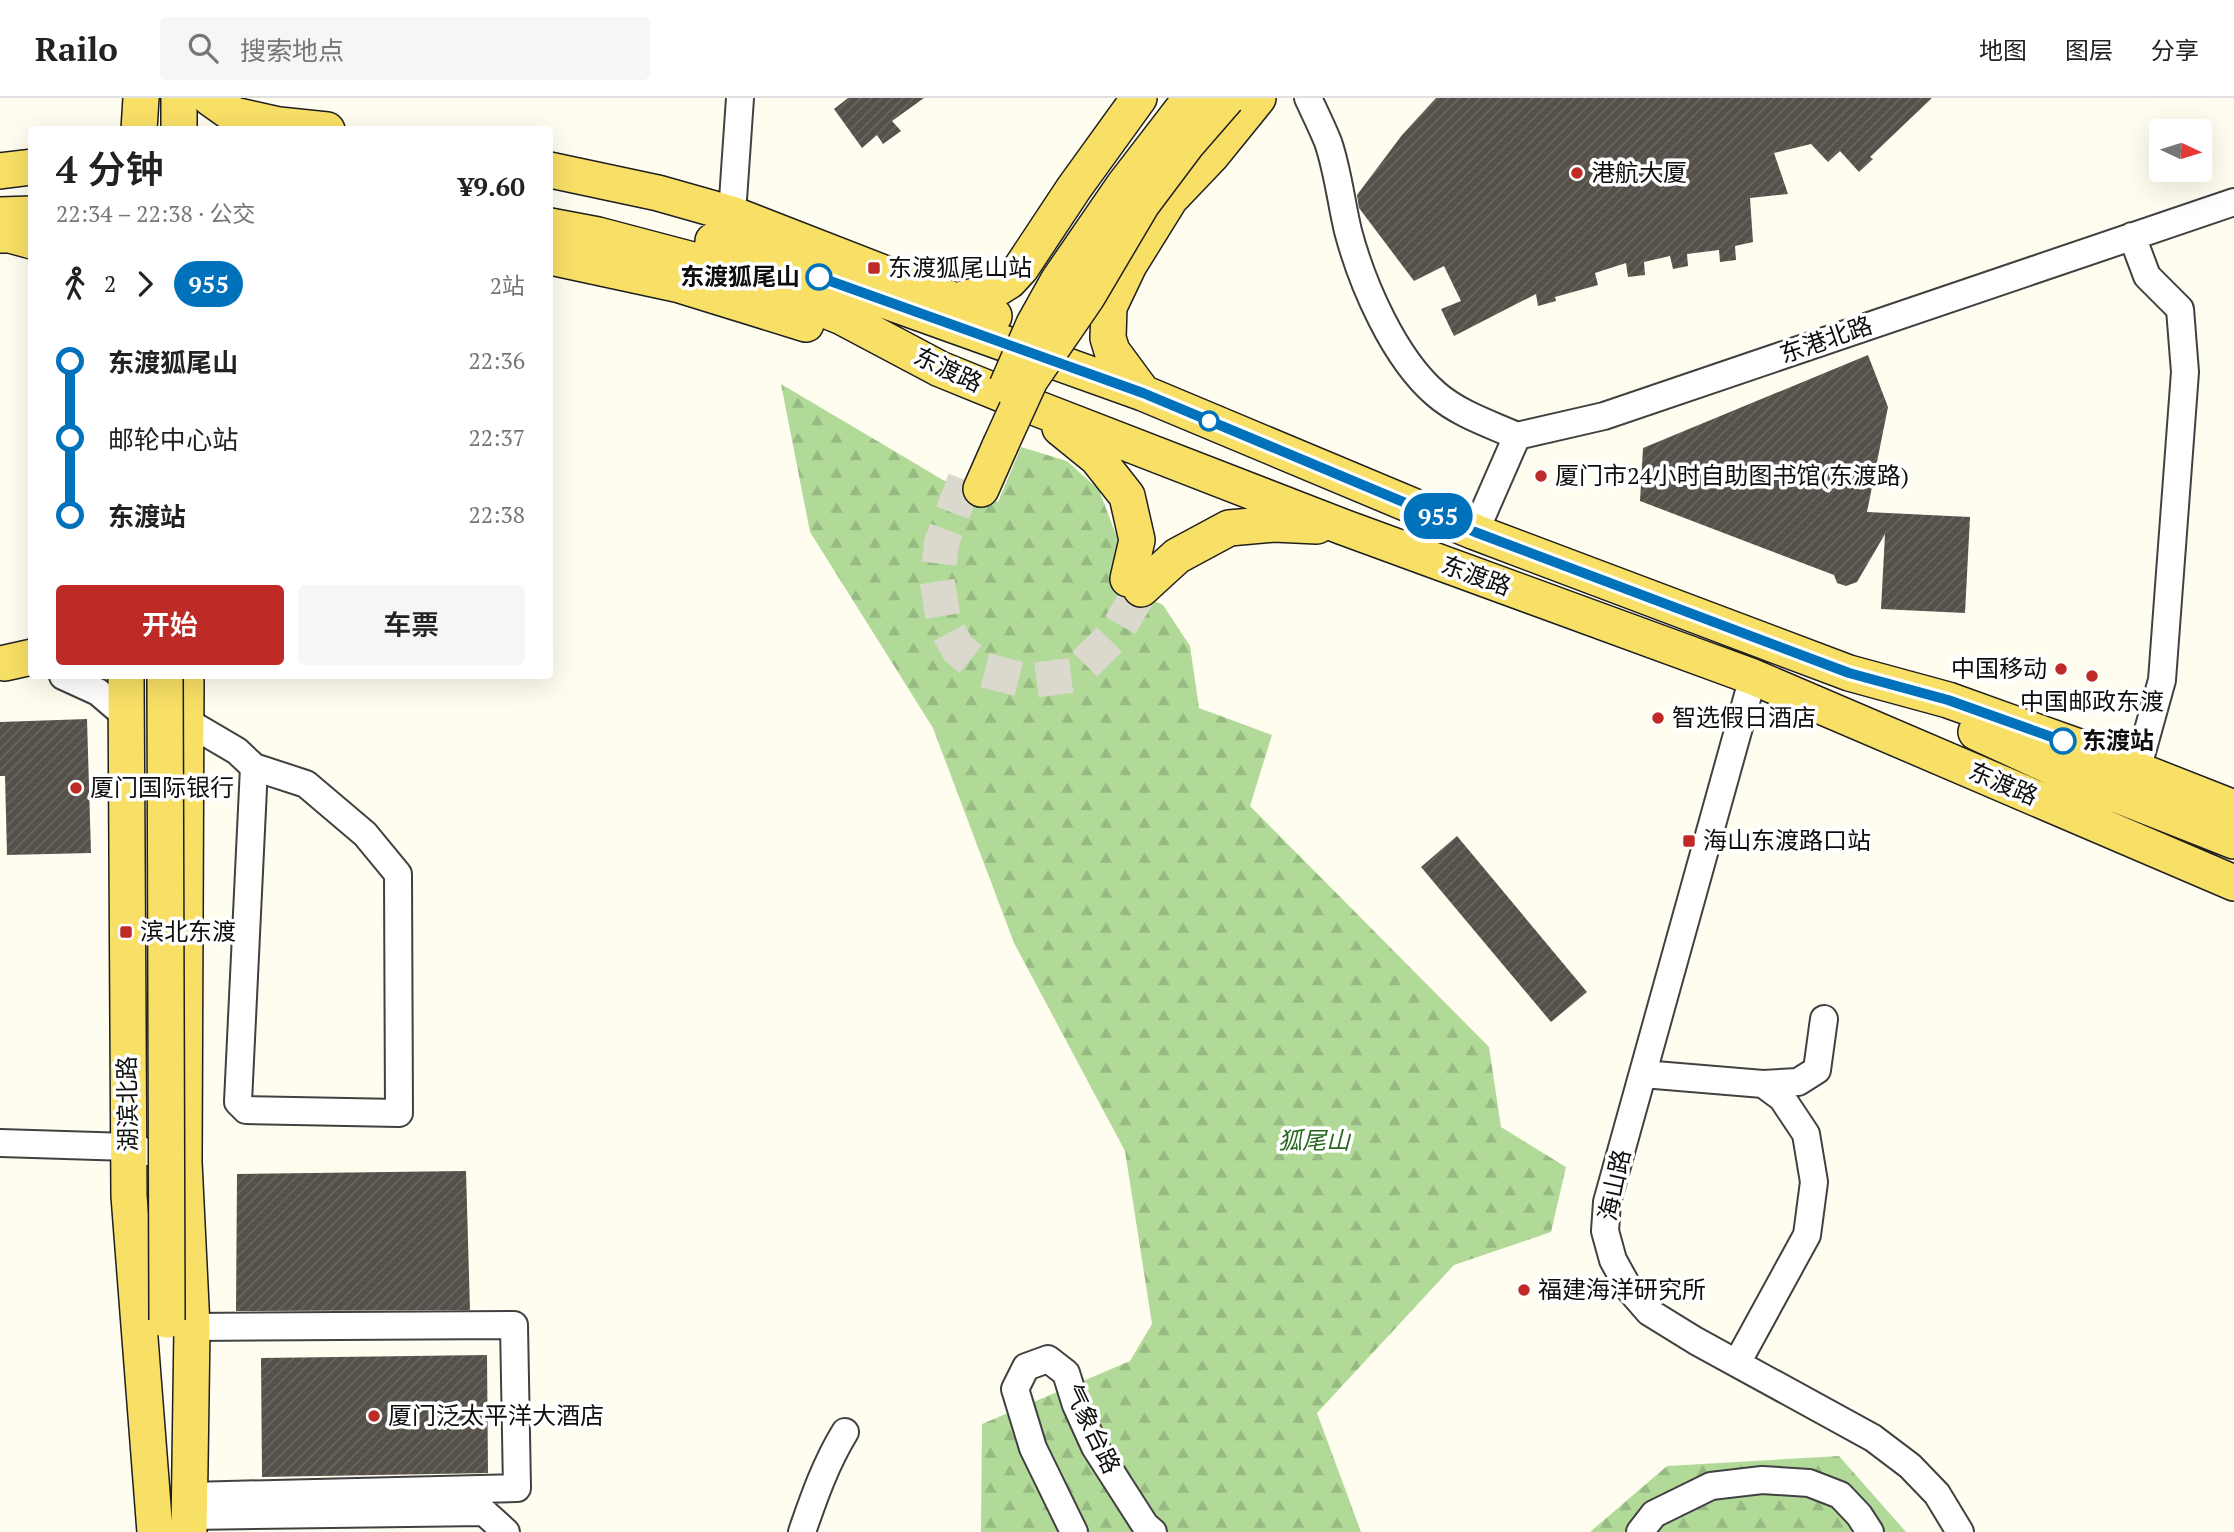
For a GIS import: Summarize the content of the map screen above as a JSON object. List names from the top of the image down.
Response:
{
  "streets": {
    "main road": ["东渡路", "湖滨北路"],
    "street": ["东港北路", "海山路", "气象台路"]
  },
  "crossings": [
    ["东渡路", "海山路"]
  ],
  "parks": ["狐尾山"],
  "places": {
    "other": [
      "港航大厦",
      "东渡狐尾山",
      "厦门市24小时自助图书馆(东渡路)",
      "中国移动",
      "中国邮政东渡",
      "智选假日酒店",
      "东渡站",
      "厦门国际银行",
      "福建海洋研究所",
      "厦门泛太平洋大酒店"
    ],
    "transit": ["东渡狐尾山站", "海山东渡路口站", "滨北东渡"]
  },
  "lines": ["bus line 955"],
  "north": "right",
  "page": {
    "header": "Railo",
    "search": "搜索地点",
    "nav": ["地图", "图层", "分享"],
    "on_map": "955",
    "heading": ["4 分钟", "22:34 – 22:38 · 公交", "¥9.60"],
    "legs": ["2", "955", "2站"],
    "list": [
      {
        "name": "东渡狐尾山",
        "value": "22:36"
      },
      {
        "name": "邮轮中心站",
        "value": "22:37"
      },
      {
        "name": "东渡站",
        "value": "22:38"
      }
    ],
    "buttons": ["开始", "车票"]
  }
}
